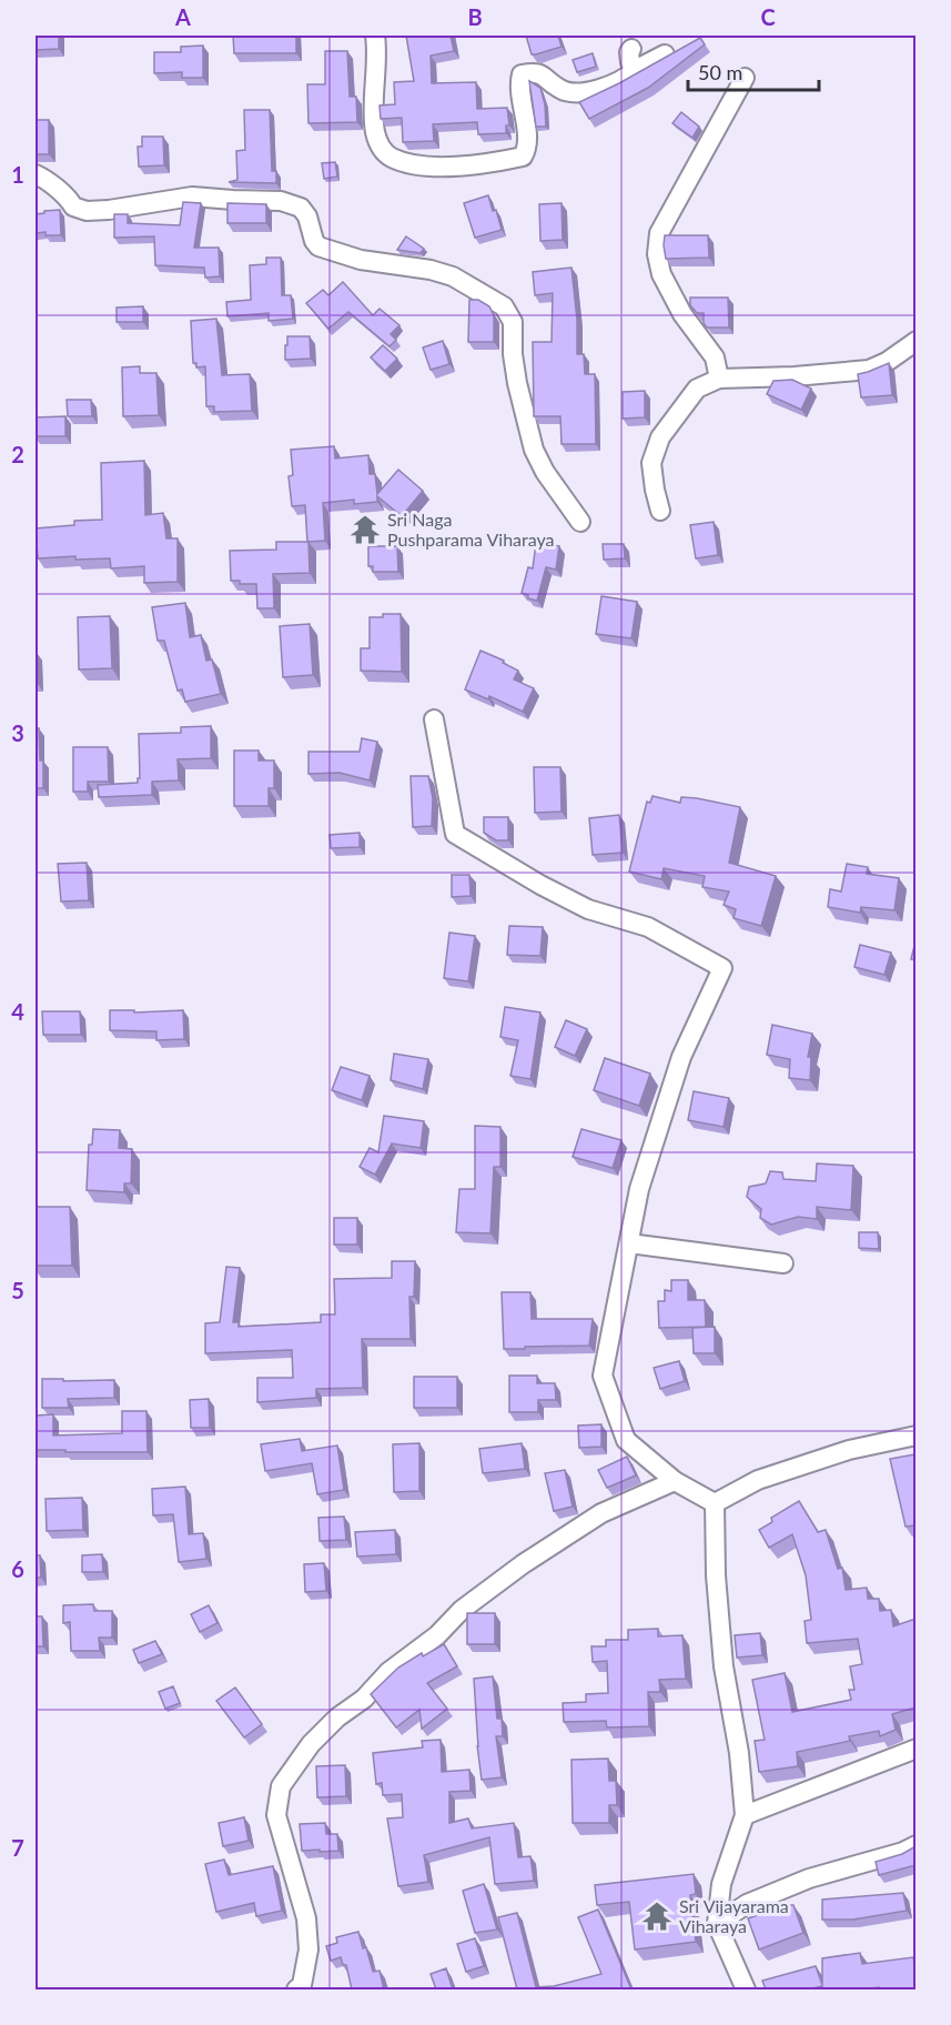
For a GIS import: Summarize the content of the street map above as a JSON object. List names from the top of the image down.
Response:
{
  "places": {
    "temple": ["Sri Naga Pushparama Viharaya", "Sri Vijayarama Viharaya"]
  },
  "scale_bar": "50 m",
  "grid": {
    "columns": ["A", "B", "C"],
    "rows": [
      "1",
      "2",
      "3",
      "4",
      "5",
      "6",
      "7"
    ]
  }
}
